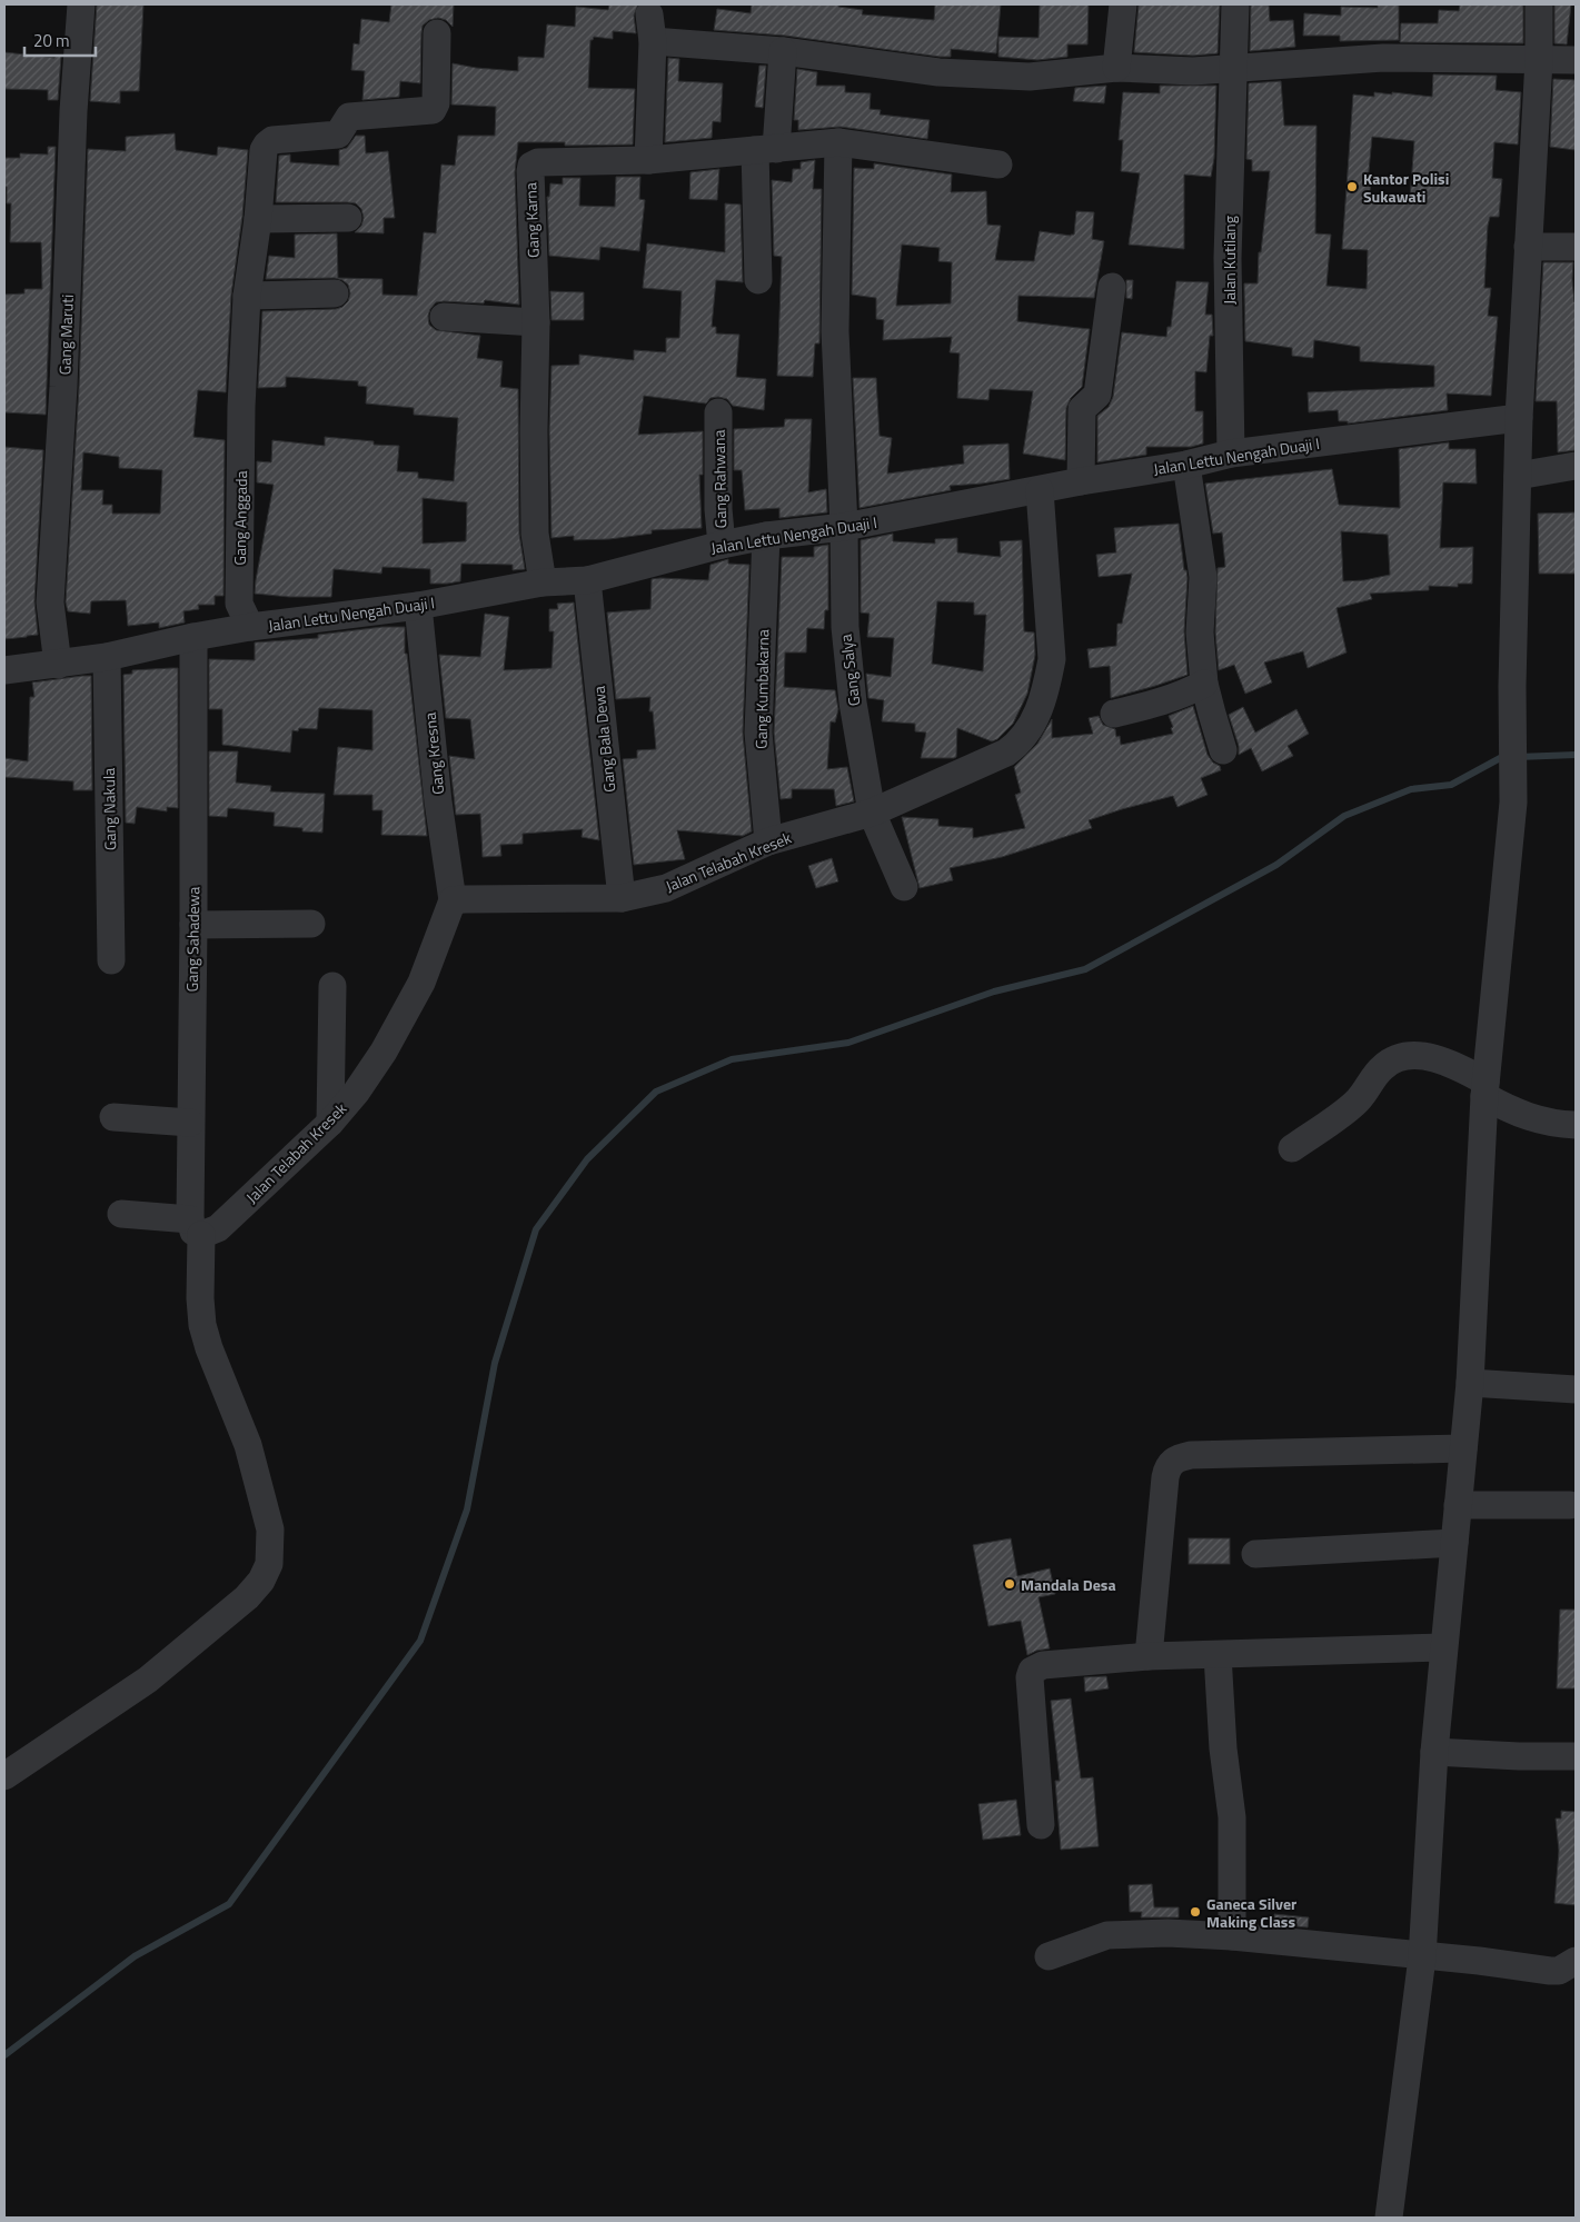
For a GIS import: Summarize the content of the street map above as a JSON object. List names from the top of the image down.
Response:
{
  "streets": {
    "street": [
      "Gang Karna",
      "Jalan Kutilang",
      "Gang Maruti",
      "Jalan Lettu Nengah Duaji I",
      "Gang Rahwana",
      "Gang Anggada",
      "Gang Salya",
      "Gang Kumbakarna",
      "Gang Bala Dewa",
      "Gang Kresna",
      "Gang Nakula",
      "Jalan Telabah Kresek",
      "Gang Sahadewa"
    ]
  },
  "crossings": [
    ["Gang Karna", "Jalan Lettu Nengah Duaji I"],
    ["Gang Karna", "Gang Salya"],
    ["Jalan Kutilang", "Jalan Lettu Nengah Duaji I"],
    ["Gang Maruti", "Jalan Lettu Nengah Duaji I"],
    ["Jalan Lettu Nengah Duaji I", "Gang Rahwana"],
    ["Jalan Lettu Nengah Duaji I", "Gang Anggada"],
    ["Jalan Lettu Nengah Duaji I", "Gang Salya"],
    ["Jalan Lettu Nengah Duaji I", "Gang Kumbakarna"],
    ["Jalan Lettu Nengah Duaji I", "Gang Bala Dewa"],
    ["Jalan Lettu Nengah Duaji I", "Gang Kresna"],
    ["Jalan Lettu Nengah Duaji I", "Gang Nakula"],
    ["Jalan Lettu Nengah Duaji I", "Jalan Telabah Kresek"],
    ["Jalan Lettu Nengah Duaji I", "Gang Sahadewa"],
    ["Gang Salya", "Jalan Telabah Kresek"],
    ["Gang Kumbakarna", "Jalan Telabah Kresek"],
    ["Gang Bala Dewa", "Jalan Telabah Kresek"],
    ["Gang Kresna", "Jalan Telabah Kresek"],
    ["Jalan Telabah Kresek", "Gang Sahadewa"]
  ],
  "places": ["Kantor Polisi Sukawati", "Mandala Desa", "Ganeca Silver Making Class"],
  "scale_bar": "20 m"
}
